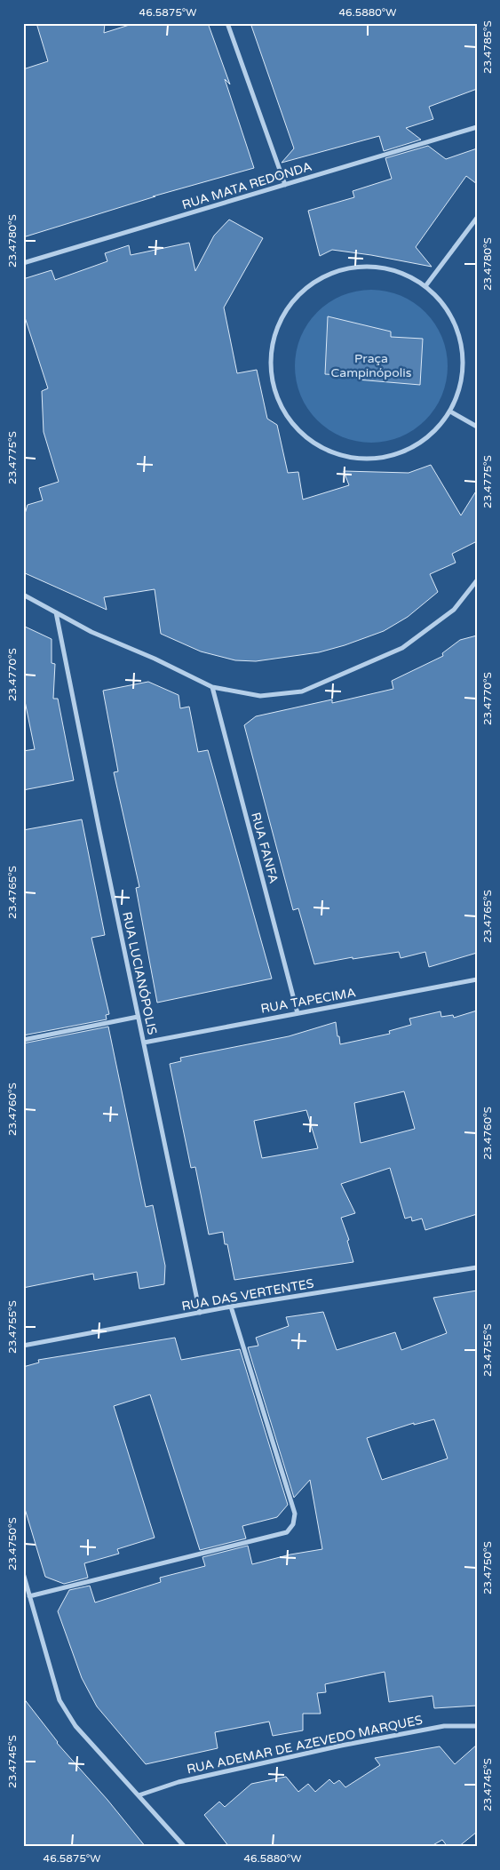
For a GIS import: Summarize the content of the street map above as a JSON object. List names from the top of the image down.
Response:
{
  "streets": {
    "street": [
      "RUA MATA REDONDA",
      "RUA FANFA",
      "RUA LUCIANÓPOLIS",
      "RUA TAPECIMA",
      "RUA DAS VERTENTES",
      "RUA ADEMAR DE AZEVEDO MARQUES"
    ]
  },
  "crossings": [
    ["RUA FANFA", "RUA TAPECIMA"],
    ["RUA LUCIANÓPOLIS", "RUA TAPECIMA"],
    ["RUA LUCIANÓPOLIS", "RUA DAS VERTENTES"]
  ],
  "parks": ["Praça Campinópolis"],
  "coordinates": [
    "46.5875°W",
    "46.5880°W",
    "23.4785°S",
    "23.4780°S",
    "23.4775°S",
    "23.4770°S",
    "23.4765°S",
    "23.4760°S",
    "23.4755°S",
    "23.4750°S",
    "23.4745°S"
  ]
}
